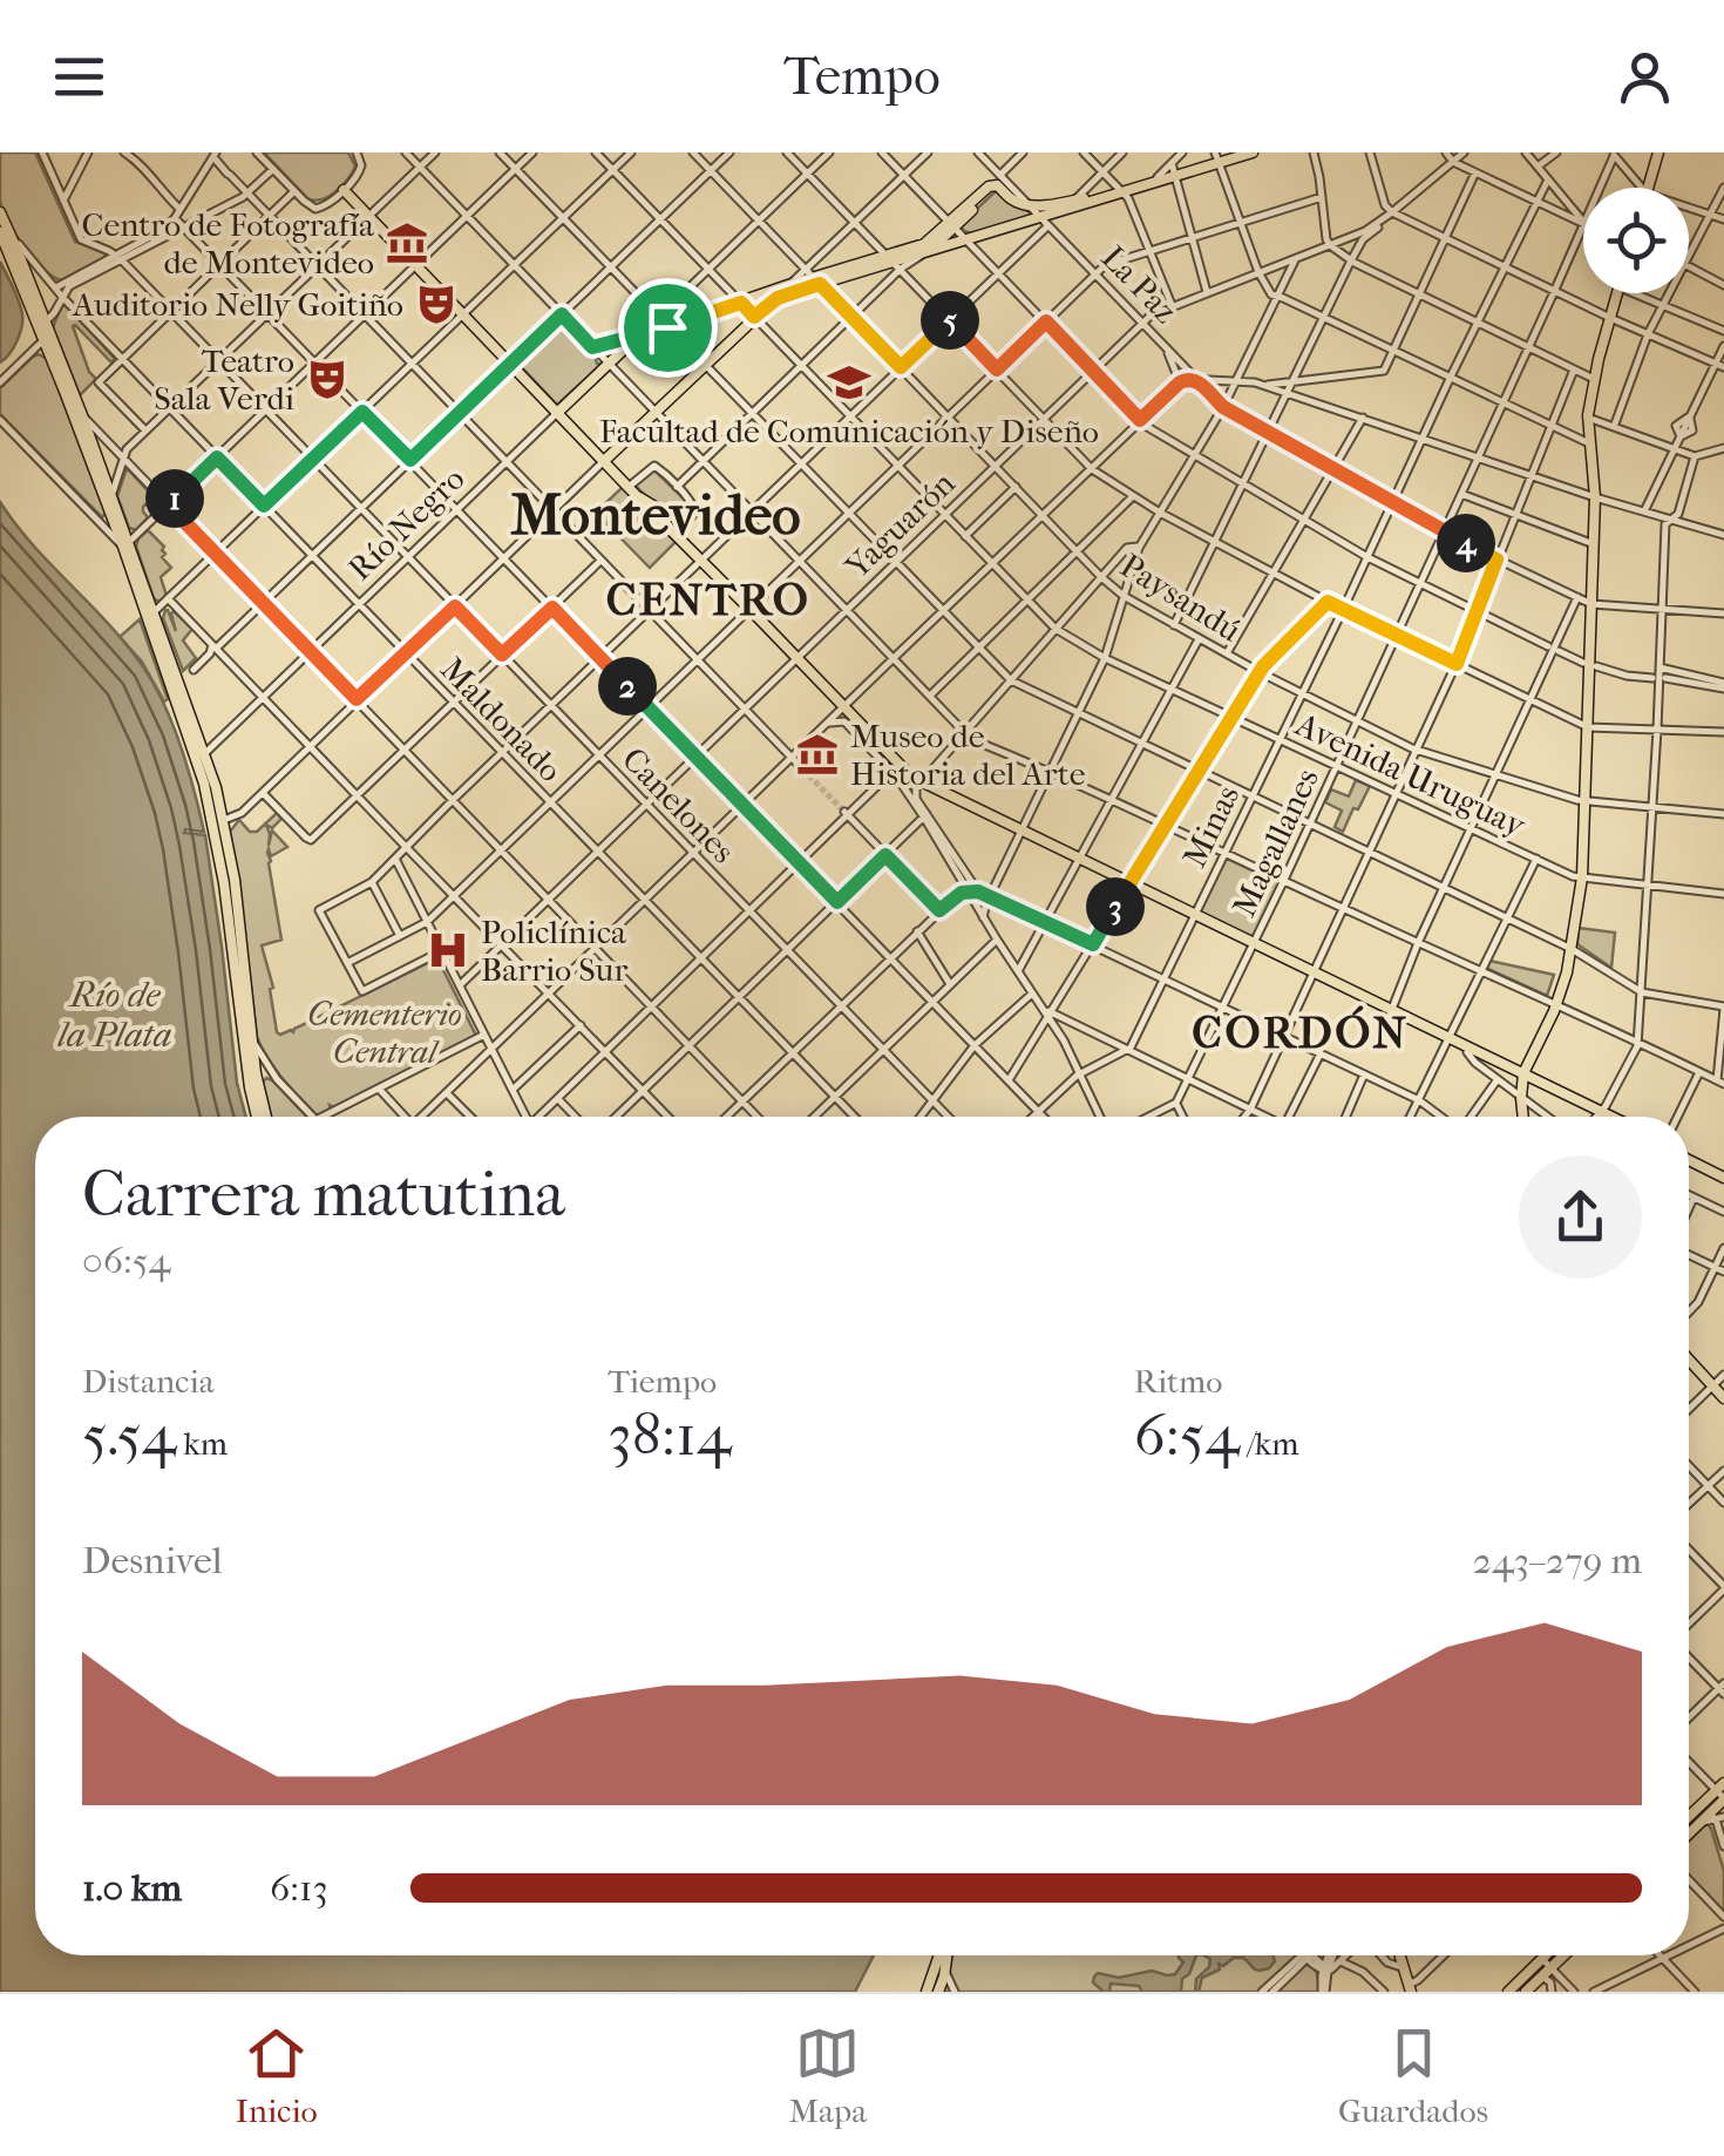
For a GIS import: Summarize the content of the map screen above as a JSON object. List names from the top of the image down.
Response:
{
  "streets": {
    "main road": ["La Paz", "Río Negro"],
    "street": [
      "Yaguarón",
      "Paysandú",
      "Maldonado",
      "Avenida Uruguay",
      "Canelones",
      "Minas",
      "Magallanes"
    ]
  },
  "crossings": [
    ["La Paz", "Yaguarón"],
    ["La Paz", "Minas"],
    ["La Paz", "Magallanes"],
    ["Río Negro", "Paysandú"],
    ["Río Negro", "Maldonado"],
    ["Río Negro", "Avenida Uruguay"],
    ["Río Negro", "Canelones"],
    ["Yaguarón", "Paysandú"],
    ["Yaguarón", "Maldonado"],
    ["Yaguarón", "Avenida Uruguay"],
    ["Yaguarón", "Canelones"],
    ["Paysandú", "Minas"],
    ["Paysandú", "Magallanes"],
    ["Avenida Uruguay", "Minas"],
    ["Avenida Uruguay", "Magallanes"]
  ],
  "districts": ["Montevideo", "CENTRO", "CORDÓN"],
  "water": ["Río de la Plata"],
  "parks": ["Cementerio Central"],
  "places": {
    "museum": ["Centro de Fotografía de Montevideo", "Museo de Historia del Arte"],
    "theatre": ["Auditorio Nelly Goitiño", "Teatro Sala Verdi"],
    "school or university": ["Facultad de Comunicación y Diseño"],
    "hospital": ["Policlínica Barrio Sur"]
  },
  "page": {
    "header": "Tempo",
    "pins": [
      "5",
      "1",
      "4",
      "2",
      "3"
    ],
    "heading": ["Carrera matutina", "06:54"],
    "stats": [
      ["Distancia", "5.54 km"],
      ["Tiempo", "38:14"],
      ["Ritmo", "6:54 /km"]
    ],
    "chart": ["Desnivel", "243–279 m"],
    "list": [
      {
        "name": "1.0 km",
        "note": "6:13"
      }
    ],
    "tabs": ["Inicio", "Mapa", "Guardados"]
  }
}
